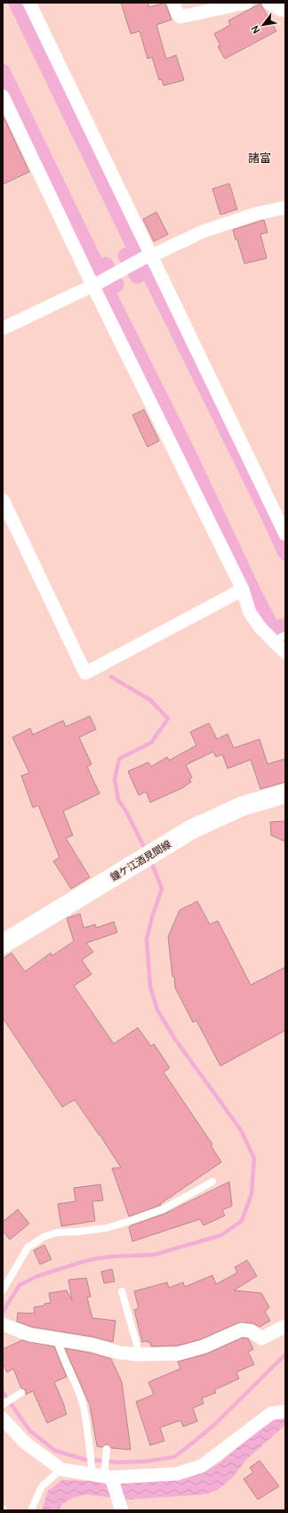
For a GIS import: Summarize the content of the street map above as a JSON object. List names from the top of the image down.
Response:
{
  "streets": {
    "main road": ["鐘ケ江酒見間線"]
  },
  "districts": ["諸富"],
  "north": "bottom left"
}
